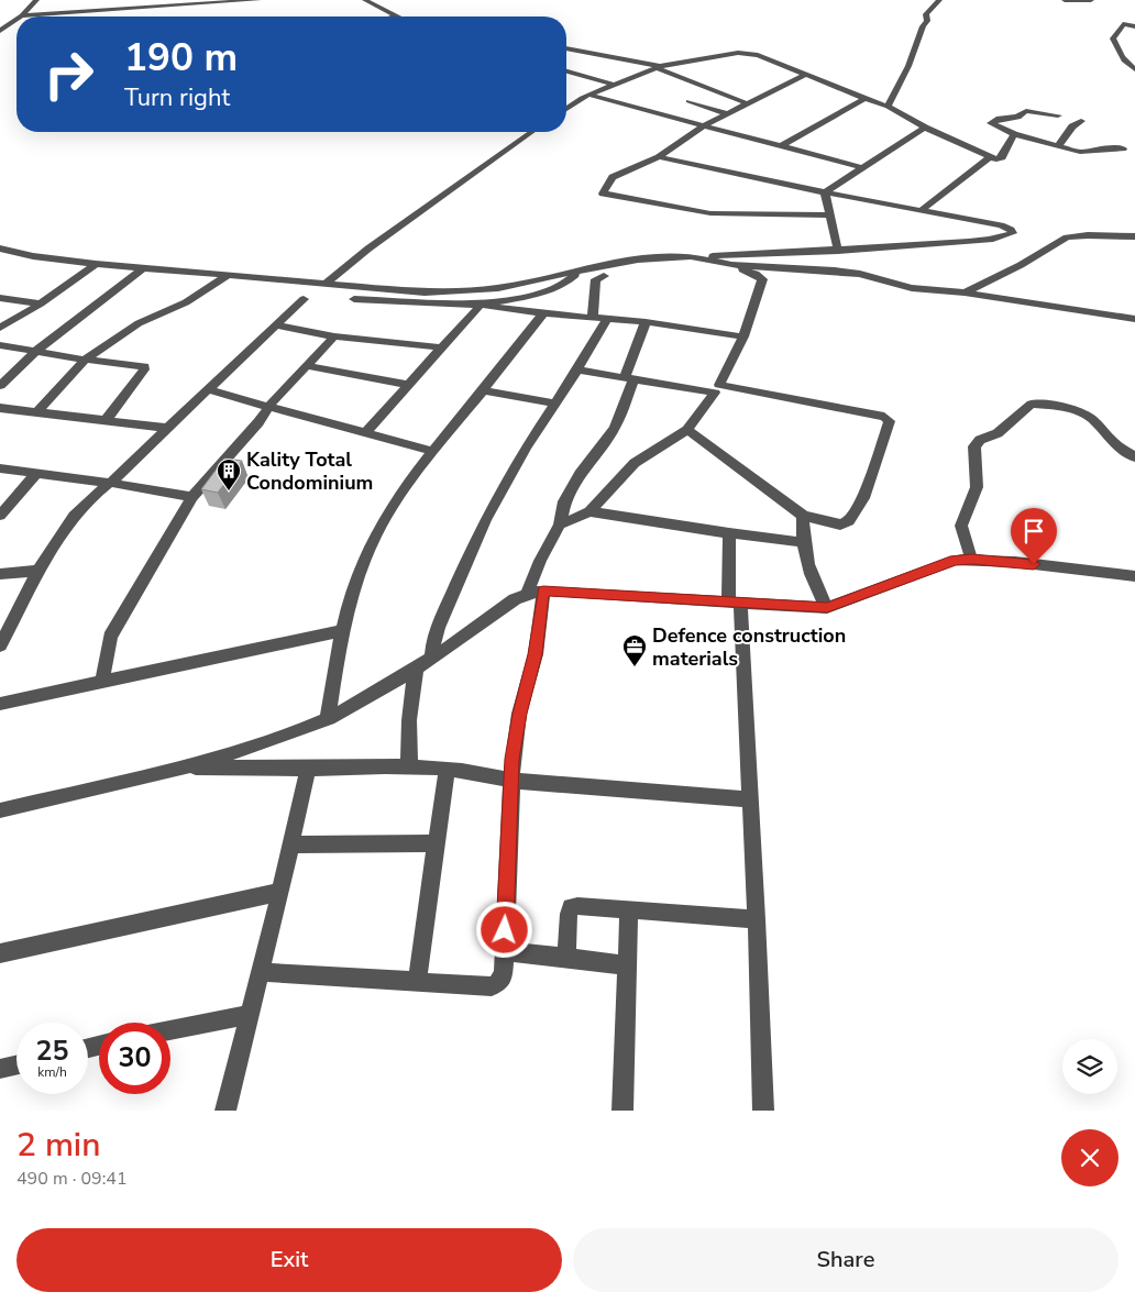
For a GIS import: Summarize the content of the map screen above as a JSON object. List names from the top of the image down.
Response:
{
  "places": {
    "building": ["Kality Total Condominium"],
    "office": ["Defence construction materials"]
  },
  "page": {
    "turn": ["190 m", "Turn right"],
    "speed": "25 km/h",
    "limit": "30",
    "heading": ["2 min", "490 m · 09:41"],
    "buttons": ["Exit", "Share"]
  }
}
